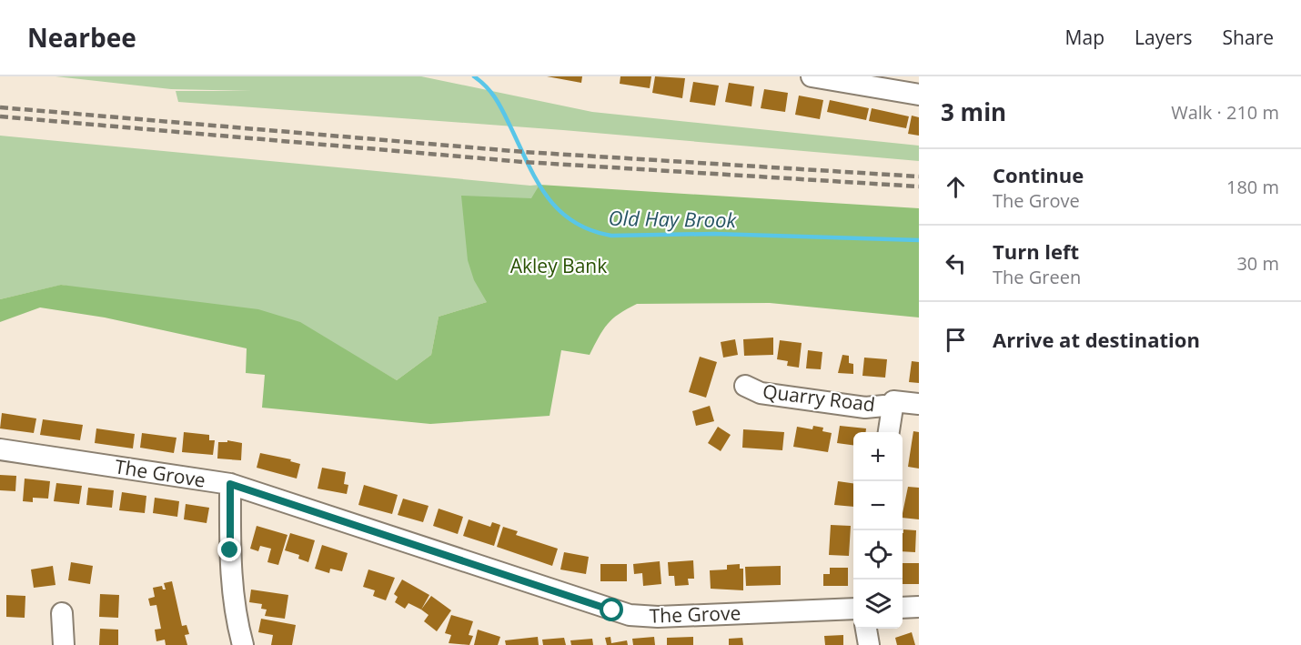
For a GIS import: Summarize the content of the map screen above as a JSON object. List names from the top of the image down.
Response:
{
  "streets": {
    "street": ["Quarry Road", "The Grove"]
  },
  "water": ["Old Hay Brook"],
  "parks": ["Akley Bank"],
  "page": {
    "header": "Nearbee",
    "nav": ["Map", "Layers", "Share"],
    "heading": ["3 min", "Walk · 210 m"],
    "list": [
      ["Continue", "The Grove", "180 m"],
      ["Turn left", "The Green", "30 m"],
      "Arrive at destination"
    ],
    "map_buttons": ["+", "−"]
  }
}
